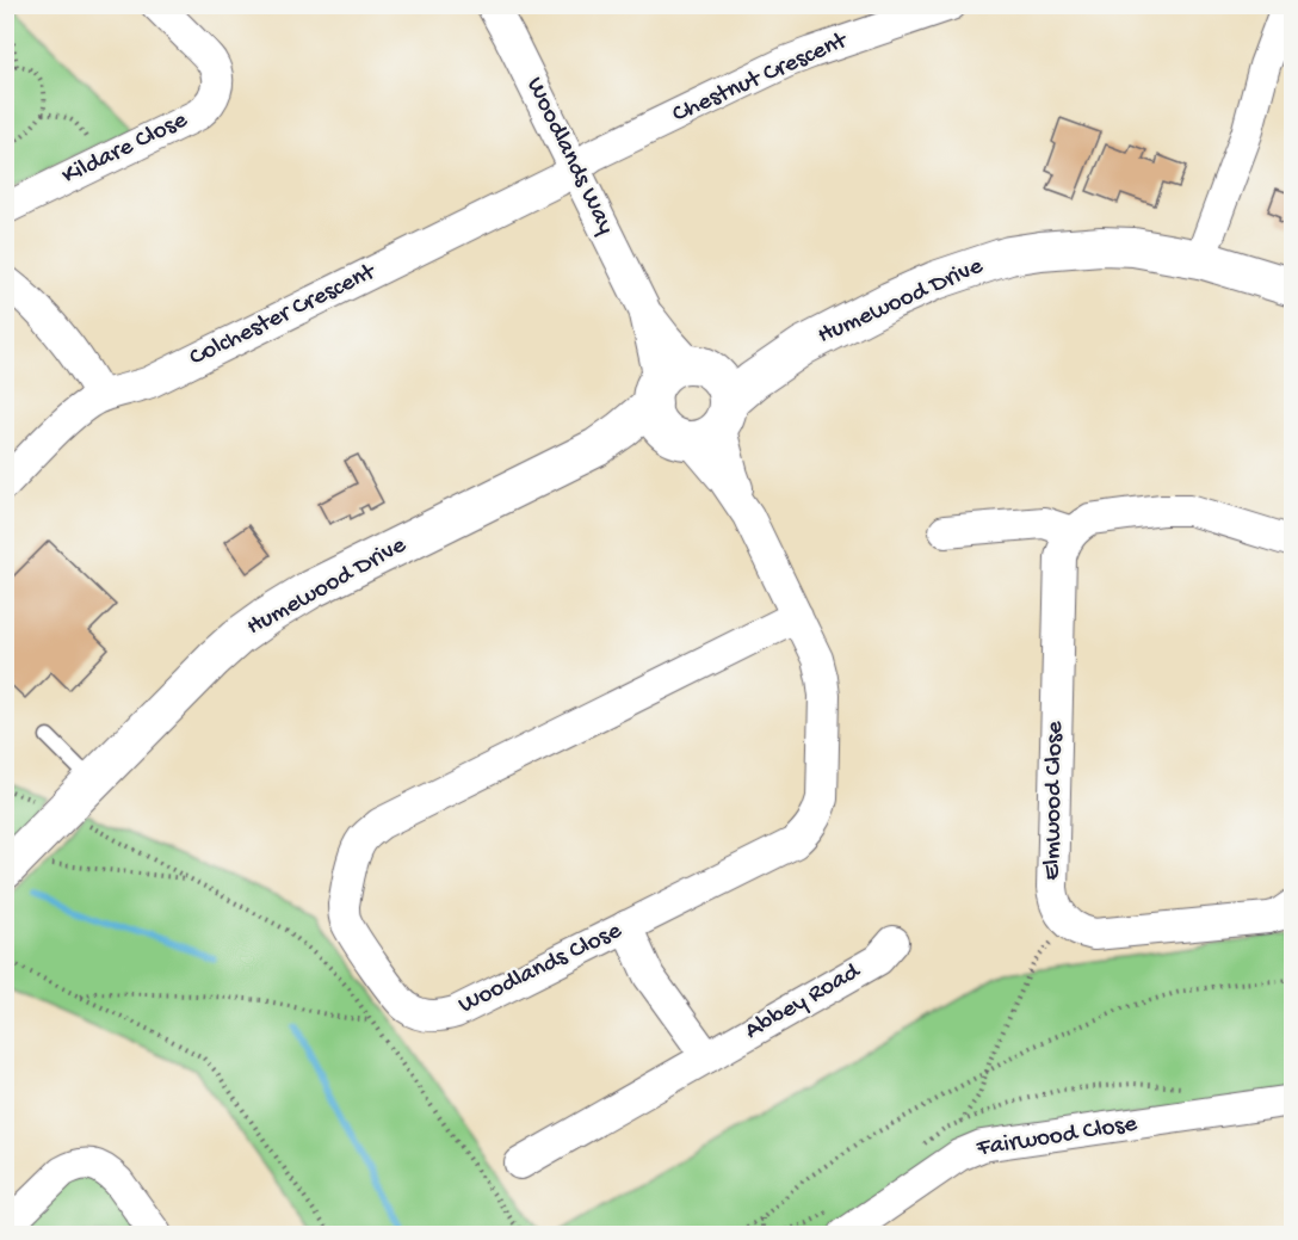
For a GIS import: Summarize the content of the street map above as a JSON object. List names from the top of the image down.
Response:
{
  "streets": {
    "street": [
      "Chestnut Crescent",
      "Kildare Close",
      "Woodlands Way",
      "Humewood Drive",
      "Colchester Crescent",
      "Elmwood Close",
      "Woodlands Close",
      "Abbey Road",
      "Fairwood Close"
    ]
  },
  "crossings": [
    ["Chestnut Crescent", "Woodlands Way"],
    ["Chestnut Crescent", "Colchester Crescent"],
    ["Woodlands Way", "Humewood Drive"],
    ["Woodlands Way", "Colchester Crescent"],
    ["Woodlands Way", "Woodlands Close"],
    ["Humewood Drive", "Woodlands Close"]
  ]
}
